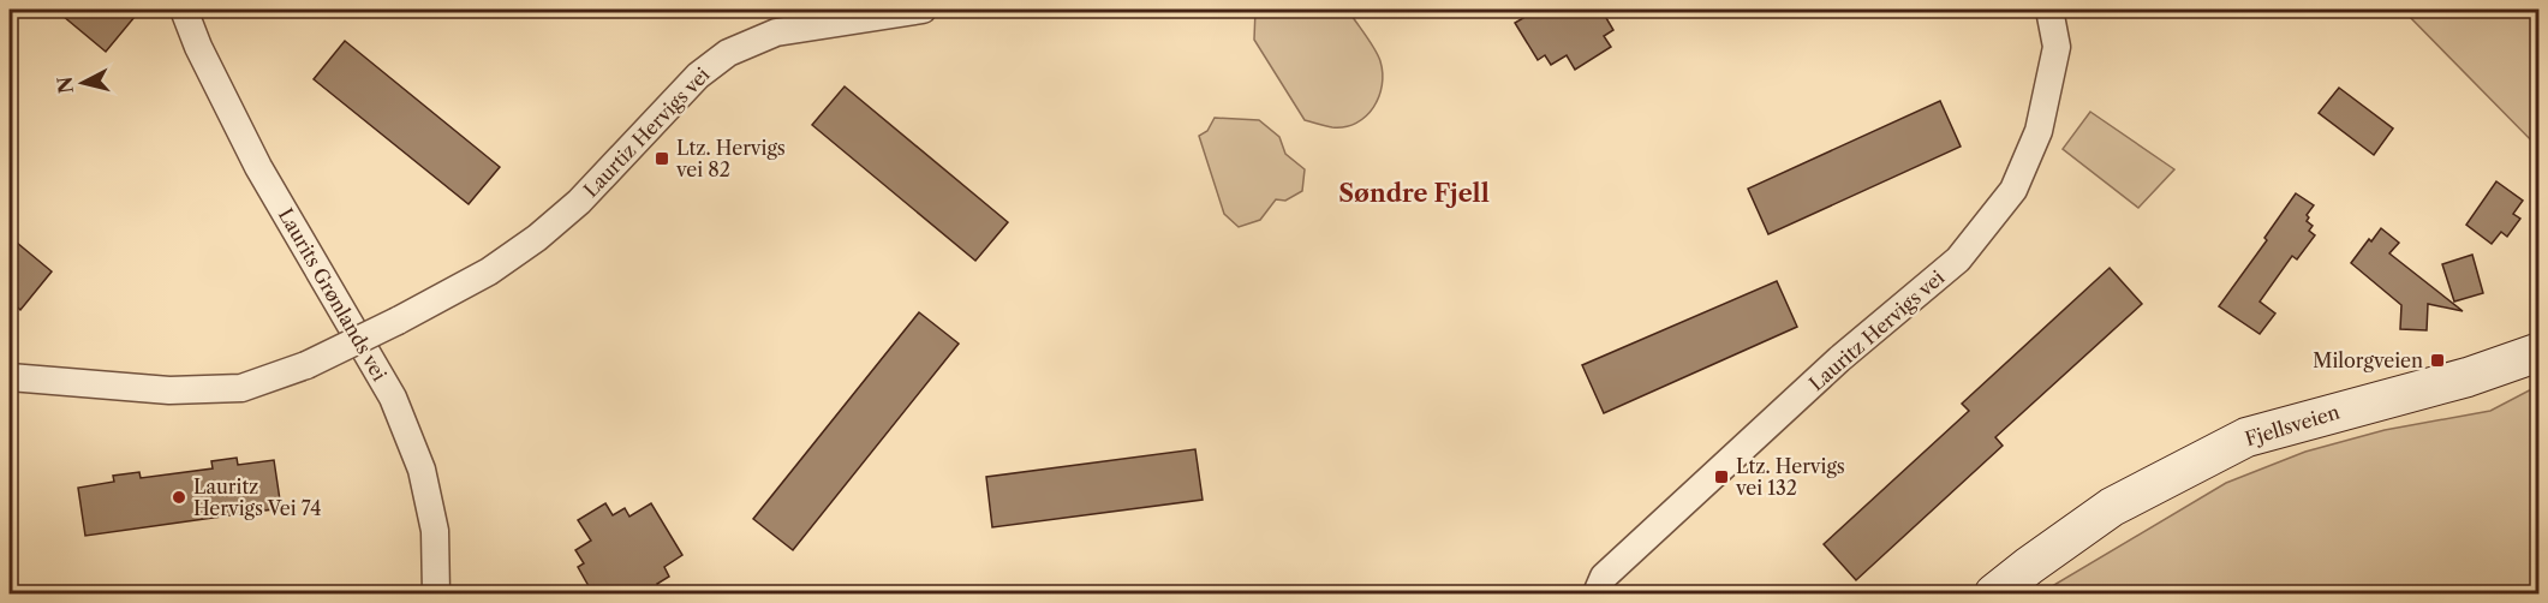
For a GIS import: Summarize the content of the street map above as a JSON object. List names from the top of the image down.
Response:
{
  "streets": {
    "main road": ["Fjellsveien"],
    "street": ["Laurtiz Hervigs vei", "Laurits Grønlands vei", "Lauritz Hervigs vei"]
  },
  "districts": ["Søndre Fjell"],
  "places": {
    "transit": ["Ltz. Hervigs vei 82", "Milorgveien", "Ltz. Hervigs vei 132"],
    "other": ["Lauritz Hervigs Vei 74"]
  },
  "north": "left"
}
